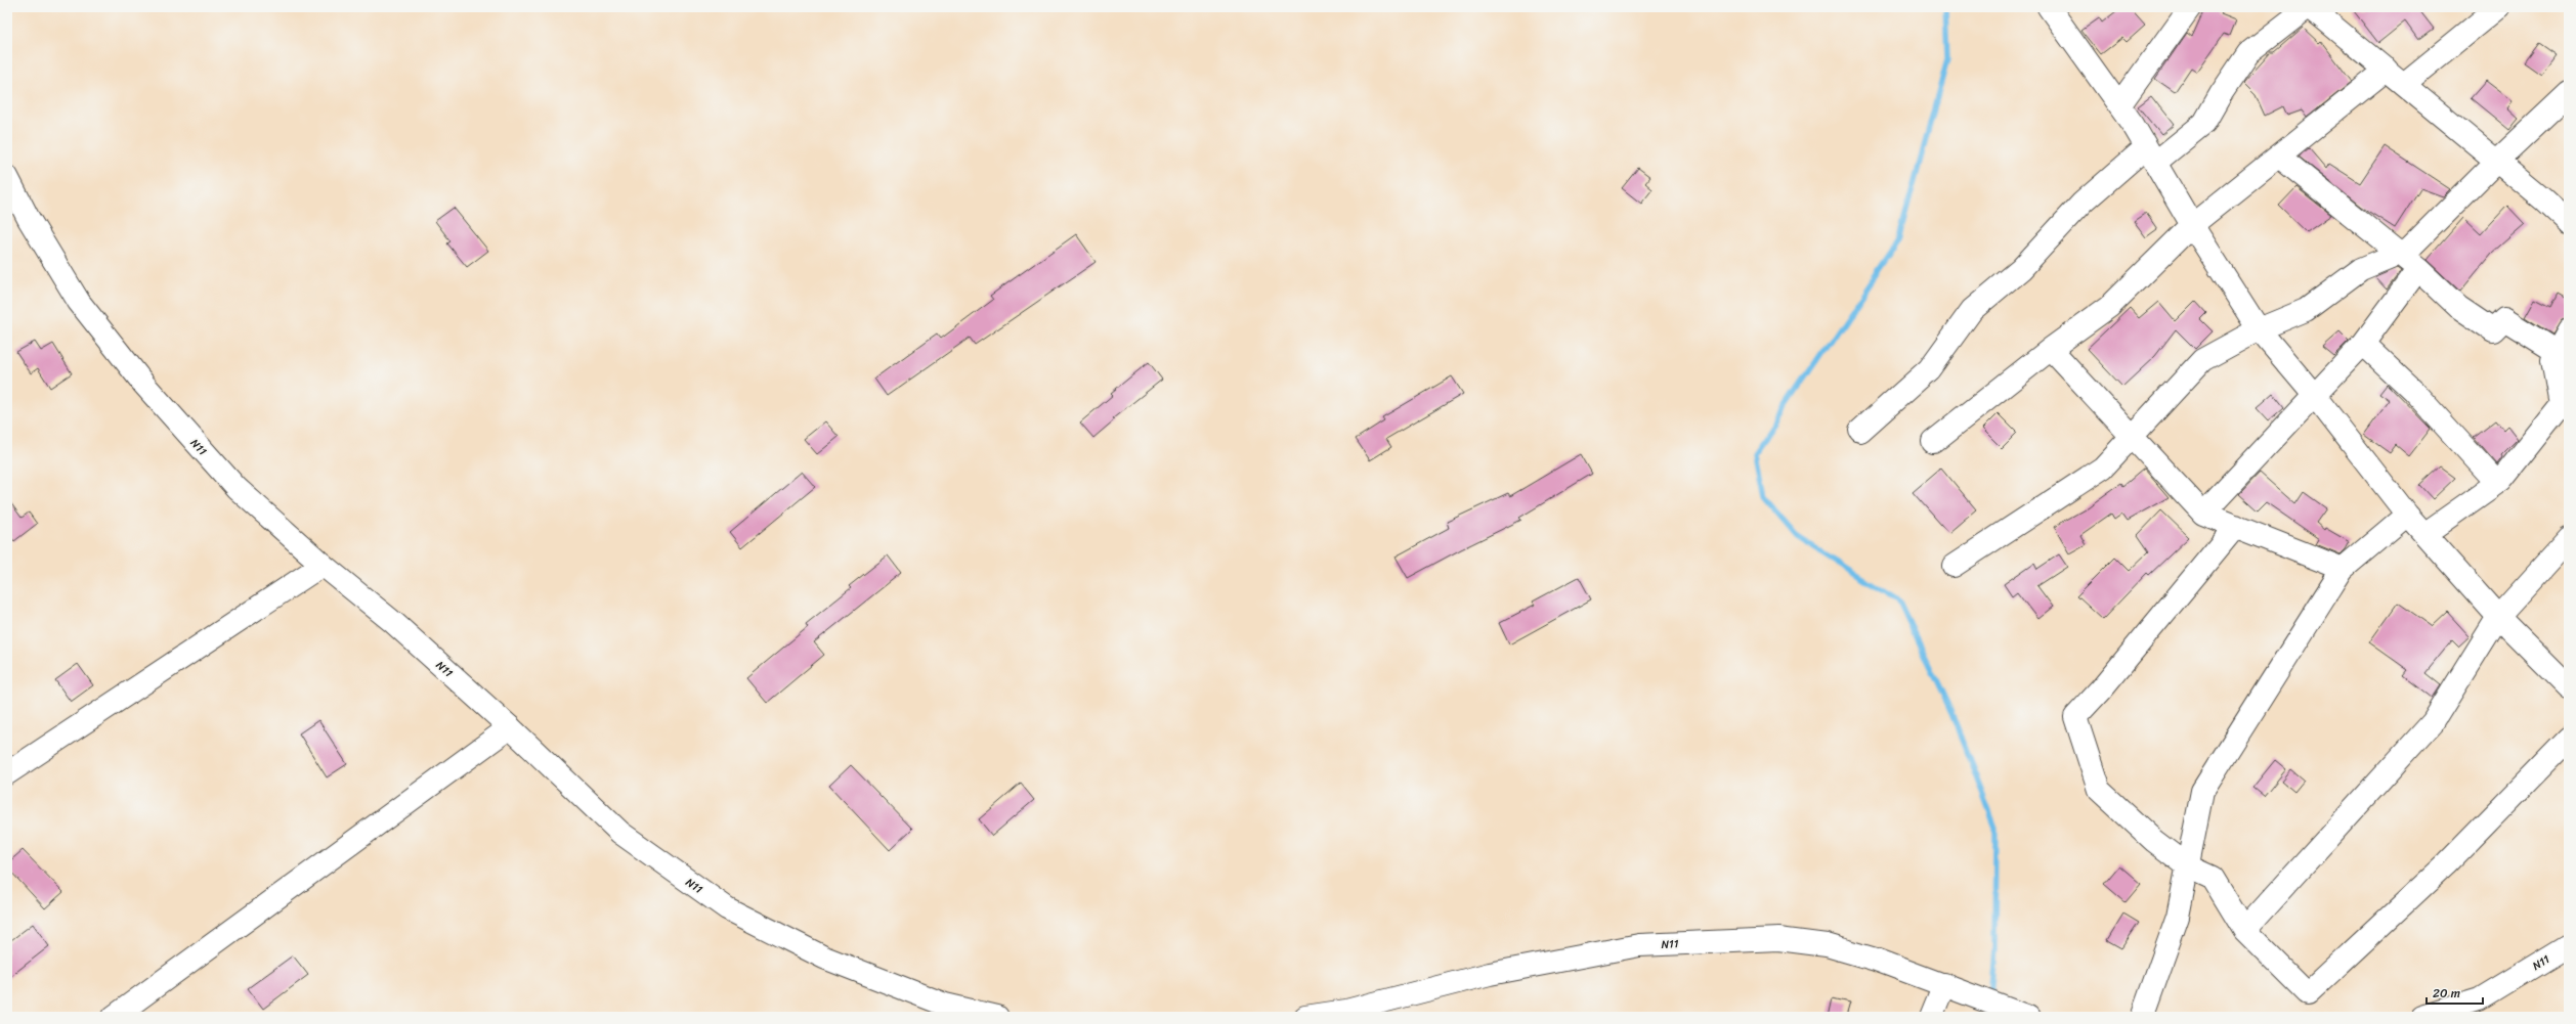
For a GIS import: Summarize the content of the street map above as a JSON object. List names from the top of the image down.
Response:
{
  "streets": {
    "street": ["N11"]
  },
  "scale_bar": "20 m"
}
